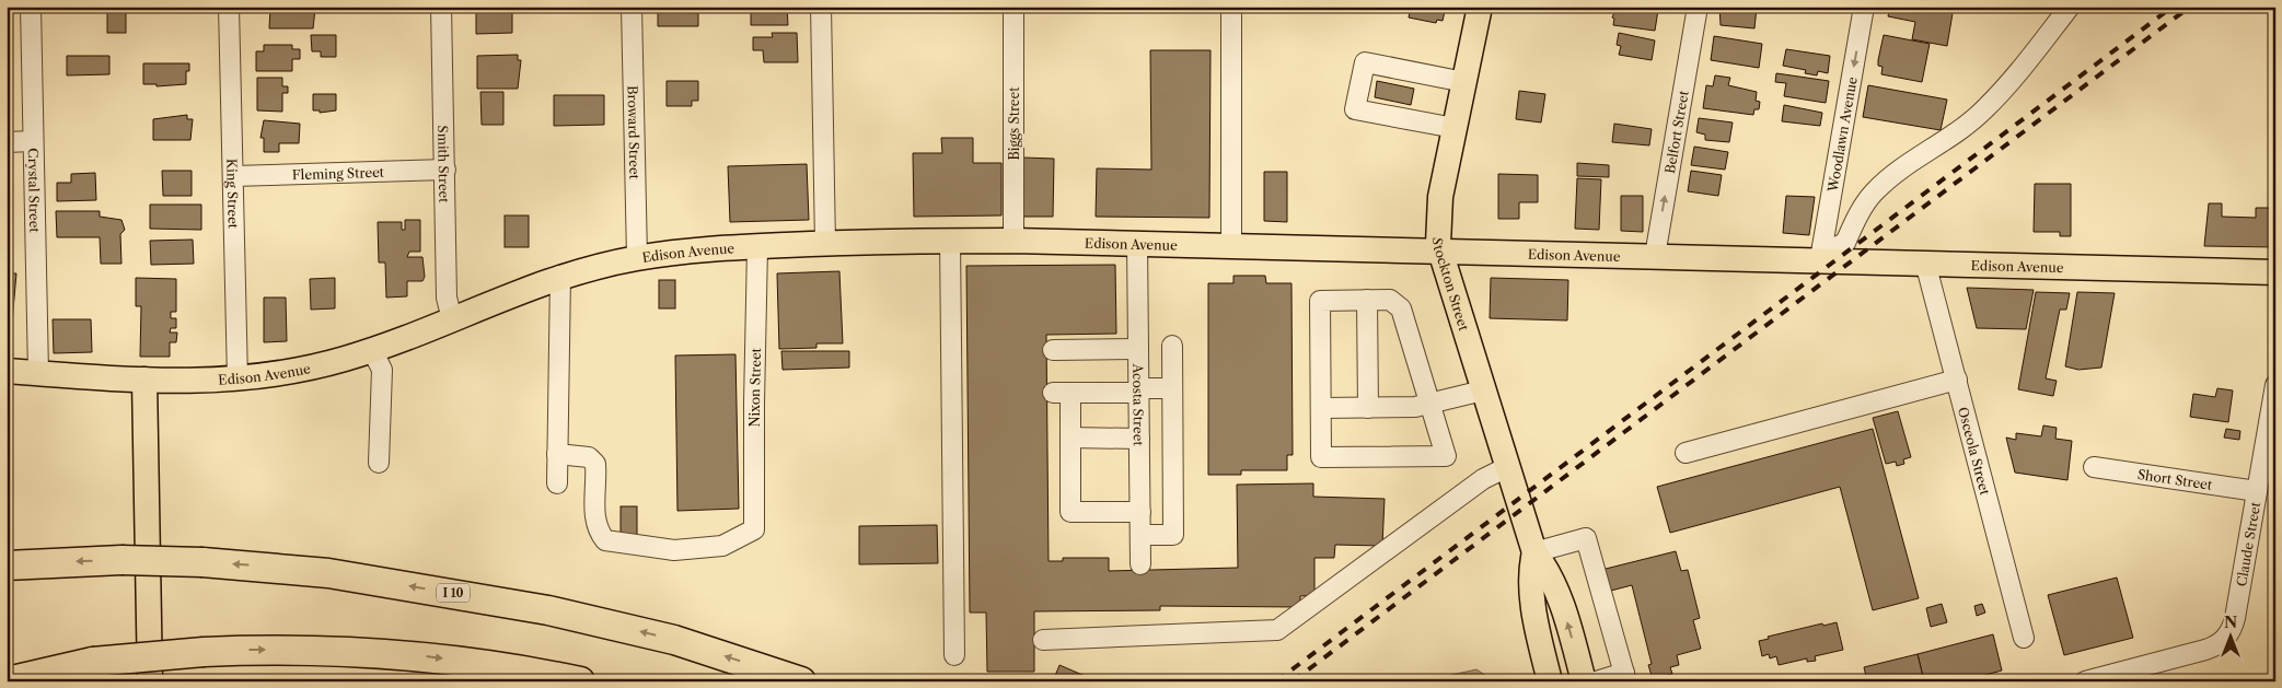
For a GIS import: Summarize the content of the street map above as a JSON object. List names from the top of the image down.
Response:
{
  "streets": {
    "highway": ["I 10"],
    "main road": ["Edison Avenue", "Stockton Street"],
    "street": [
      "Biggs Street",
      "Belfort Street",
      "Broward Street",
      "Woodlawn Avenue",
      "Smith Street",
      "Fleming Street",
      "Crystal Street",
      "King Street",
      "Nixon Street",
      "Acosta Street",
      "Osceola Street",
      "Short Street",
      "Claude Street"
    ]
  },
  "crossings": [
    ["Biggs Street", "Edison Avenue"],
    ["Belfort Street", "Edison Avenue"],
    ["Broward Street", "Edison Avenue"],
    ["Woodlawn Avenue", "Edison Avenue"],
    ["Smith Street", "Fleming Street"],
    ["Smith Street", "Edison Avenue"],
    ["Fleming Street", "King Street"],
    ["Crystal Street", "Edison Avenue"],
    ["King Street", "Edison Avenue"],
    ["Edison Avenue", "Stockton Street"],
    ["Edison Avenue", "Nixon Street"],
    ["Edison Avenue", "Acosta Street"],
    ["Edison Avenue", "Osceola Street"],
    ["Short Street", "Claude Street"]
  ],
  "one_way": ["Belfort Street", "Woodlawn Avenue"],
  "north": "top"
}
